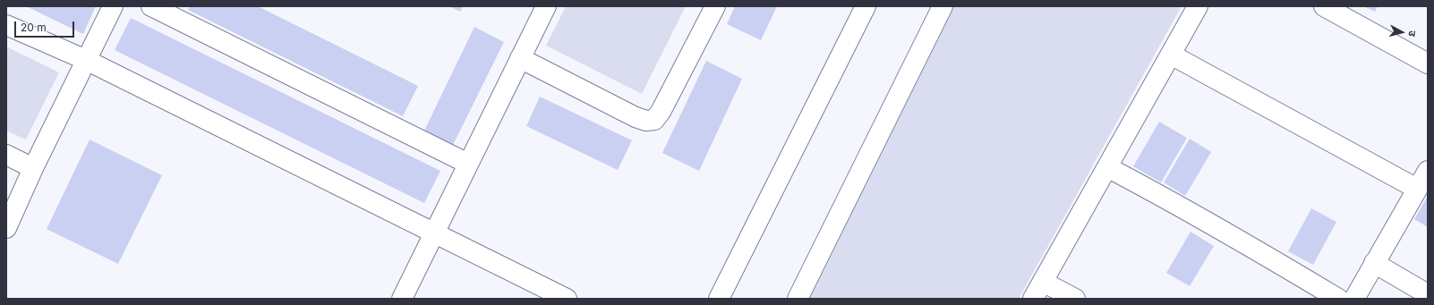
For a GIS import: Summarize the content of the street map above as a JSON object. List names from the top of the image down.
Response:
{
  "scale_bar": "20 m",
  "north": "right"
}
